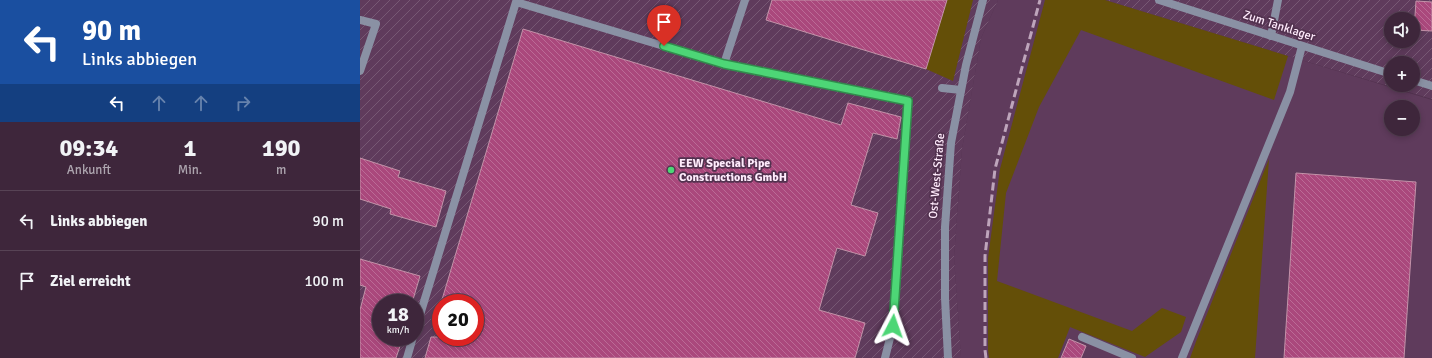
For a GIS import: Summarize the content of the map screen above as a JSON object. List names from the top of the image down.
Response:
{
  "streets": {
    "street": ["Zum Tanklager", "Ost-West-Straße"]
  },
  "places": ["EEW Special Pipe Constructions GmbH"],
  "page": {
    "turn": ["90 m", "Links abbiegen"],
    "map_buttons": ["+", "−"],
    "eta": [
      "09:34",
      "Ankunft",
      "1",
      "Min.",
      "190",
      "m"
    ],
    "list": [
      {
        "name": "Links abbiegen",
        "value": "90 m"
      },
      {
        "name": "Ziel erreicht",
        "value": "100 m"
      }
    ],
    "speed": "18 km/h",
    "limit": "20"
  }
}
